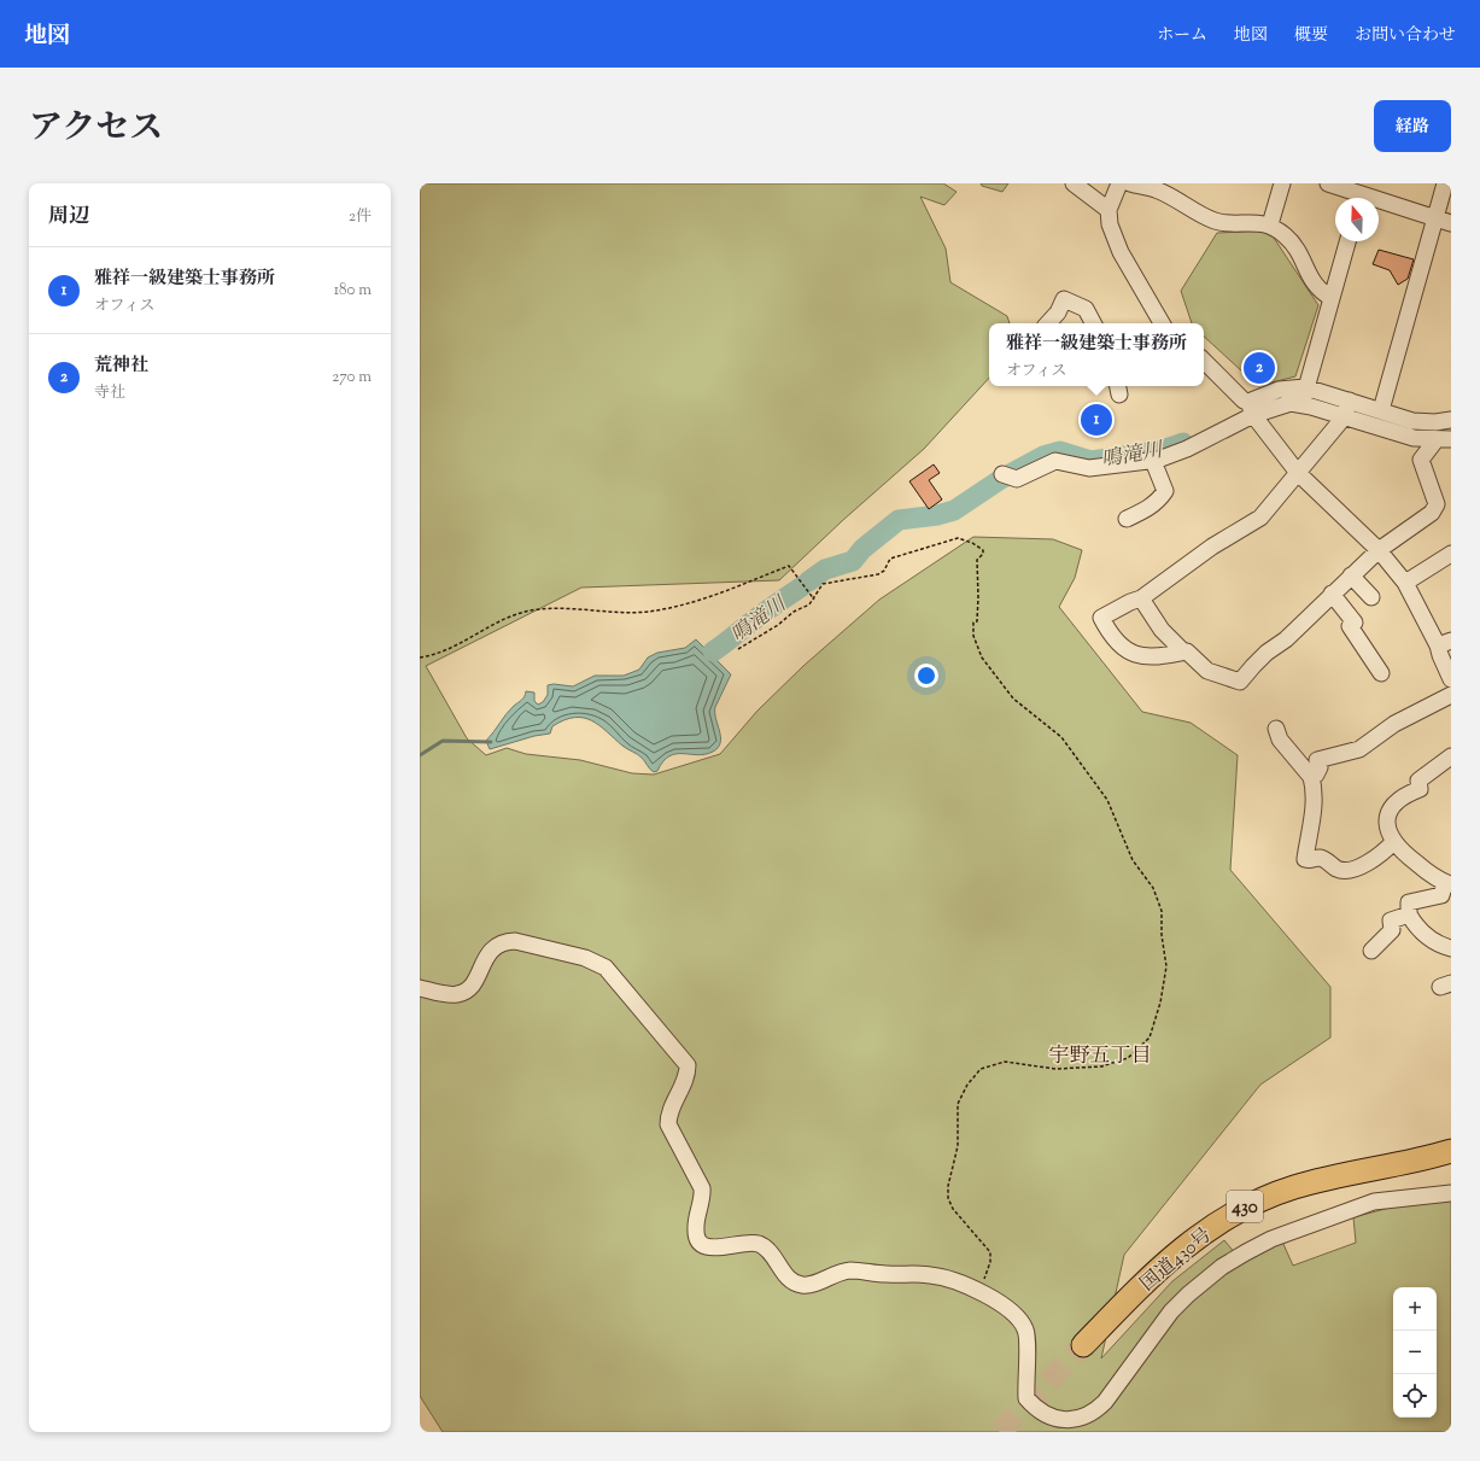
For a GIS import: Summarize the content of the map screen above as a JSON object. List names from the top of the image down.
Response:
{
  "streets": {
    "highway": ["430", "国道430号"]
  },
  "districts": ["宇野五丁目"],
  "water": ["鳴滝川"],
  "north": "top",
  "page": {
    "header": "地図",
    "nav": [
      "ホーム",
      "地図",
      "概要",
      "お問い合わせ"
    ],
    "title": "アクセス",
    "buttons": "経路",
    "heading": ["周辺", "2件"],
    "list": [
      {
        "mark": "1",
        "name": "雅祥一級建築士事務所",
        "note": "オフィス",
        "value": "180 m"
      },
      {
        "mark": "2",
        "name": "荒神社",
        "note": "寺社",
        "value": "270 m"
      }
    ],
    "popup": ["雅祥一級建築士事務所", "オフィス"],
    "pins": ["2", "1"],
    "map_buttons": ["+", "−"]
  }
}
